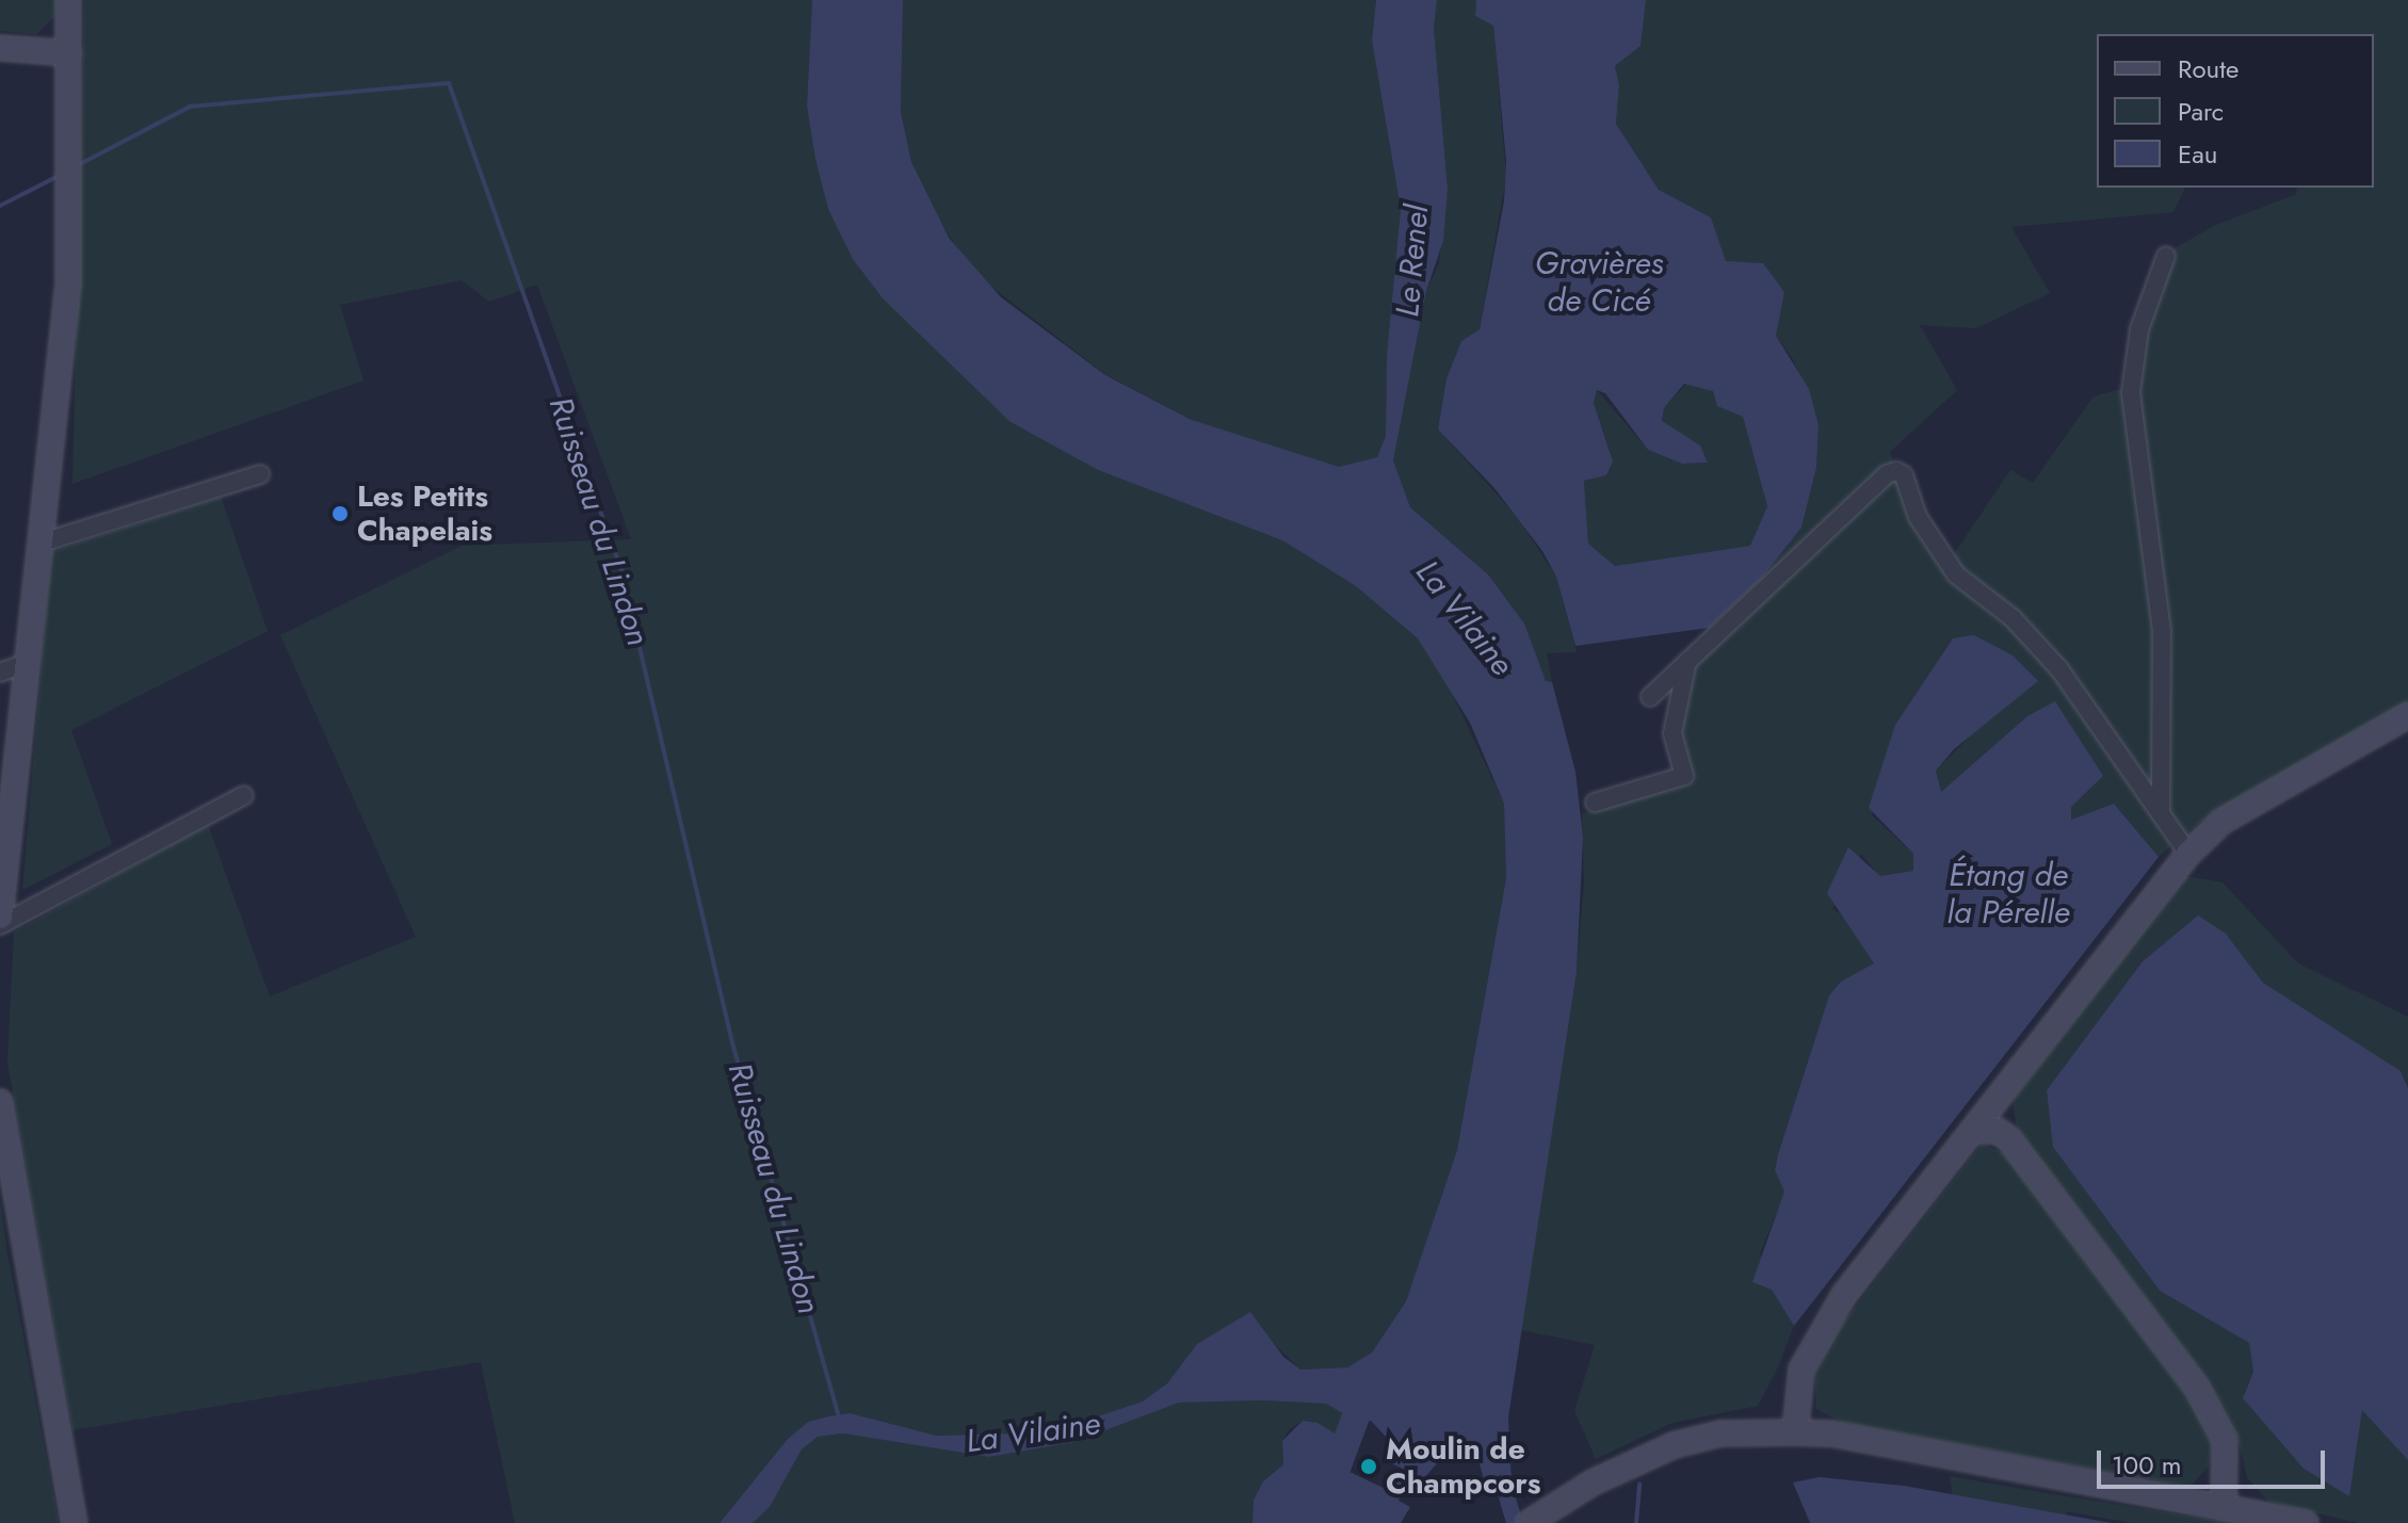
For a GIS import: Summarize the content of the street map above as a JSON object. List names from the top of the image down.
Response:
{
  "water": [
    "Le Renel",
    "Gravières de Cicé",
    "Ruisseau du Lindon",
    "La Vilaine",
    "Étang de la Pérelle"
  ],
  "places": ["Les Petits Chapelais", "Moulin de Champcors"],
  "legend": ["Route", "Parc", "Eau"],
  "scale_bar": "100 m"
}
